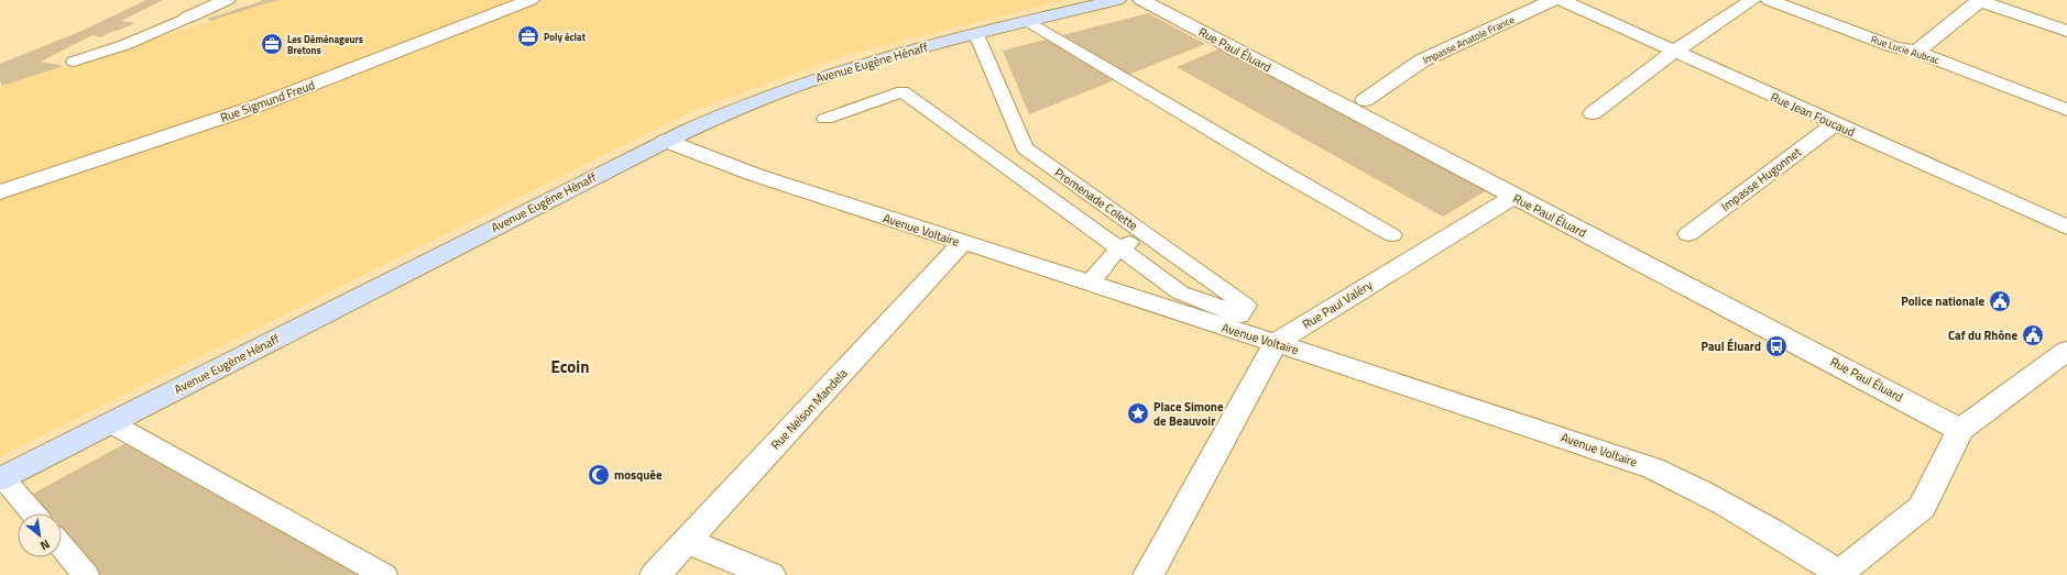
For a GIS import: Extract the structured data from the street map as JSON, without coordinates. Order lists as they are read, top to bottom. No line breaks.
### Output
{"streets":{"main road":["Avenue Eugène Hénaff"],"street":["Impasse Anatole France","Rue Paul Éluard","Rue Lucie Aubrac","Rue Sigmund Freud","Rue Jean Foucaud","Impasse Hugonnet","Promenade Colette","Avenue Voltaire","Rue Paul Valéry","Rue Nelson Mandela"]},"crossings":[["Rue Paul Éluard","Rue Paul Valéry"],["Avenue Eugène Hénaff","Avenue Voltaire"],["Rue Jean Foucaud","Impasse Hugonnet"],["Promenade Colette","Avenue Voltaire"],["Avenue Voltaire","Rue Paul Valéry"],["Avenue Voltaire","Rue Nelson Mandela"]],"districts":["Ecoin"],"places":{"office":["Poly éclat","Les Déménageurs Bretons"],"public building":["Police nationale","Caf du Rhône"],"bus stop":["Paul Éluard"],"place":["Place Simone de Beauvoir"],"mosque":["mosquée"]},"north":"bottom right"}
